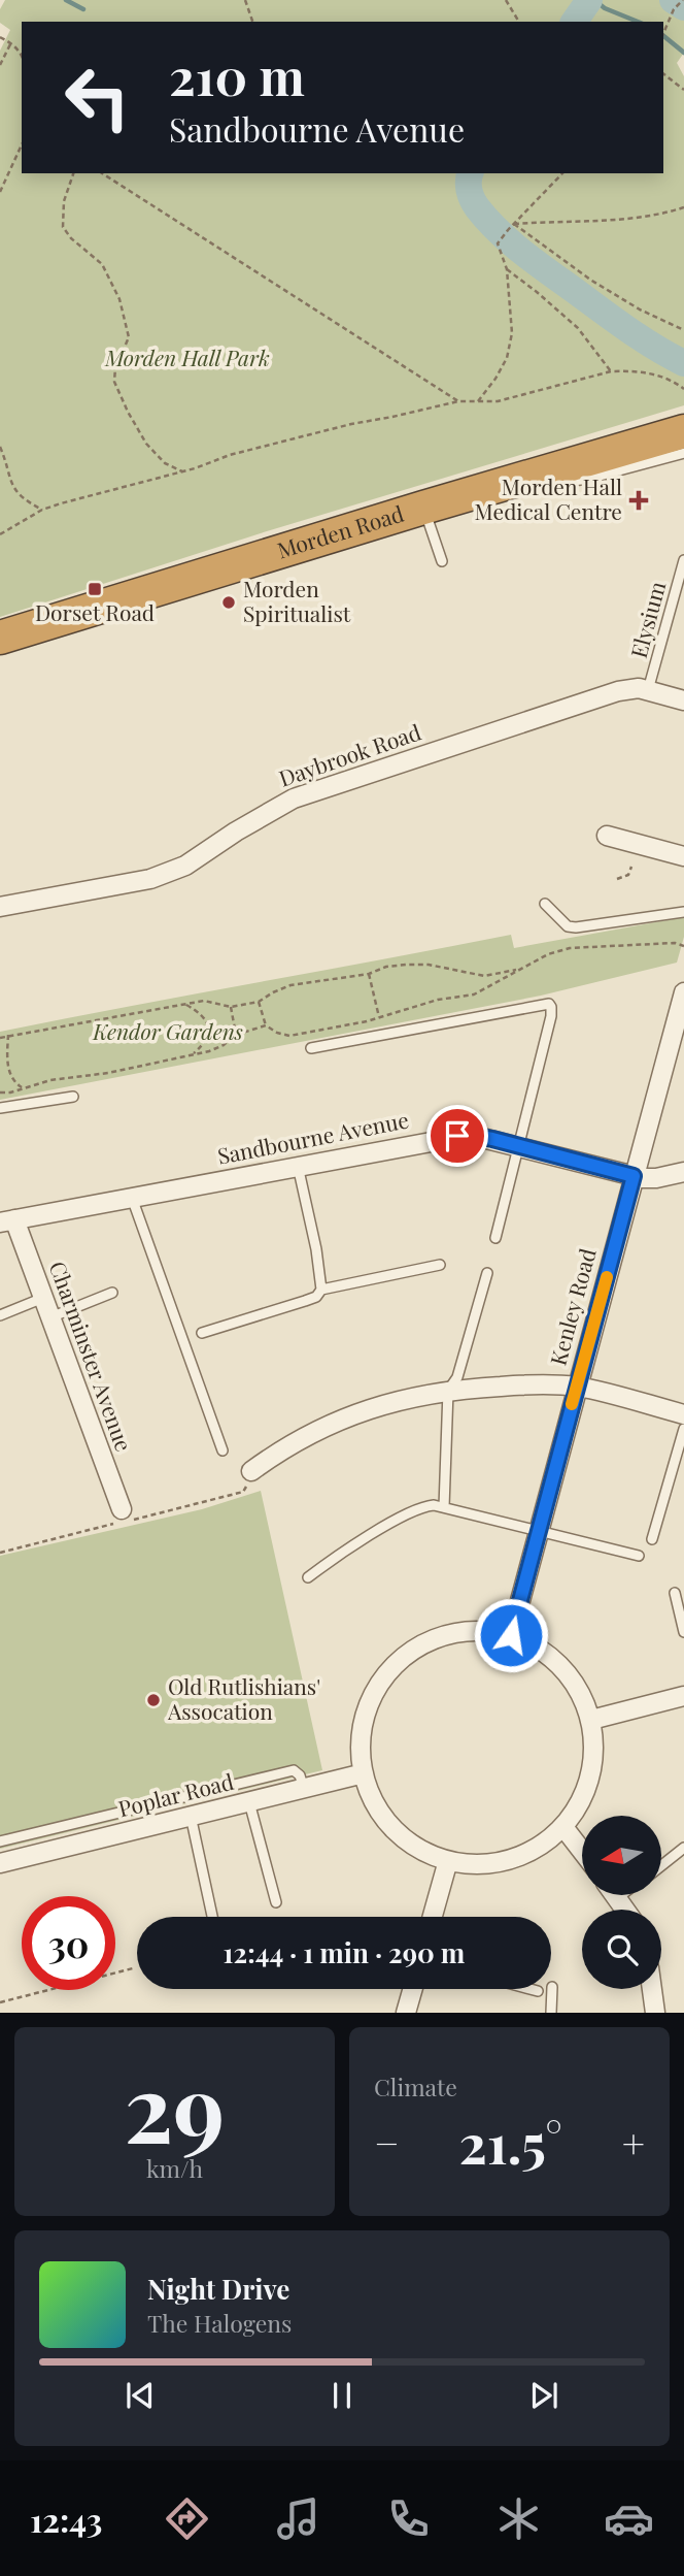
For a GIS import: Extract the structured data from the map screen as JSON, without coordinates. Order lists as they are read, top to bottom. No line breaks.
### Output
{"streets":{"highway":["Morden Road"],"street":["Daybrook Road","Sandbourne Avenue","Kenley Road","Charminster Avenue","Poplar Road"],"lane":["Elysium"]},"crossings":[["Elysium","Daybrook Road"],["Sandbourne Avenue","Kenley Road"],["Sandbourne Avenue","Charminster Avenue"],["Kenley Road","Poplar Road"]],"parks":["Morden Hall Park","Kendor Gardens"],"places":{"health":["Morden Hall Medical Centre"],"transit":["Dorset Road"],"other":["Morden Spiritualist","Old Rutlishians' Assocation"]},"north":"left","page":{"turn":["210 m","Sandbourne Avenue"],"limit":"30","trip":"12:44 · 1 min · 290 m","tile":[["29","km/h"],"Climate"],"heat":["−","21.5°","+"],"song":["Night Drive","The Halogens"],"tabs":"12:43"}}
